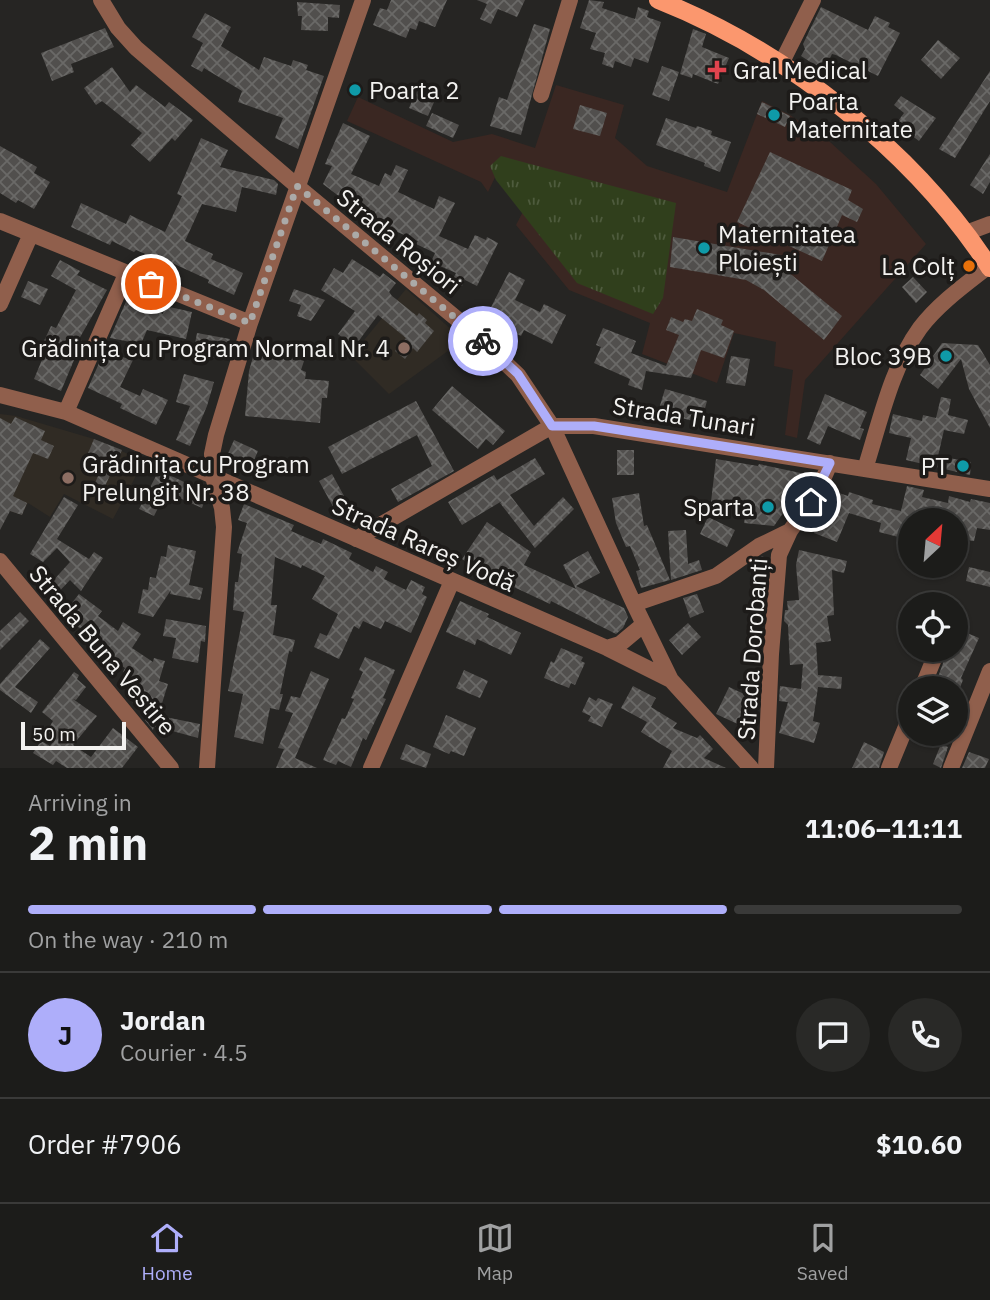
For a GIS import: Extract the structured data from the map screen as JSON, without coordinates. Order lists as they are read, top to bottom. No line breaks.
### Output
{"streets":{"street":["Strada Roșiori","Strada Tunari","Strada Rareș Vodă","Strada Dorobanți","Strada Buna Vestire"]},"crossings":[["Strada Roșiori","Strada Tunari"],["Strada Roșiori","Strada Rareș Vodă"],["Strada Tunari","Strada Rareș Vodă"],["Strada Tunari","Strada Dorobanți"]],"places":{"health":["Gral Medical"],"other":["Poarta 2","Poarta Maternitate","Maternitatea Ploiești","La Colț","Grădinița cu Program Normal Nr. 4","Bloc 39B","PT","Grădinița cu Program Prelungit Nr. 38","Sparta"]},"scale_bar":"50 m","north":"top right","page":{"scale":"50 m","heading":["2 min","Arriving in","11:06–11:11"],"panel":["Jordan","Courier · 4.5","Order #7906","$10.60"],"bar":"On the way · 210 m","round":"J","tabs":["Home","Map","Saved"]}}
